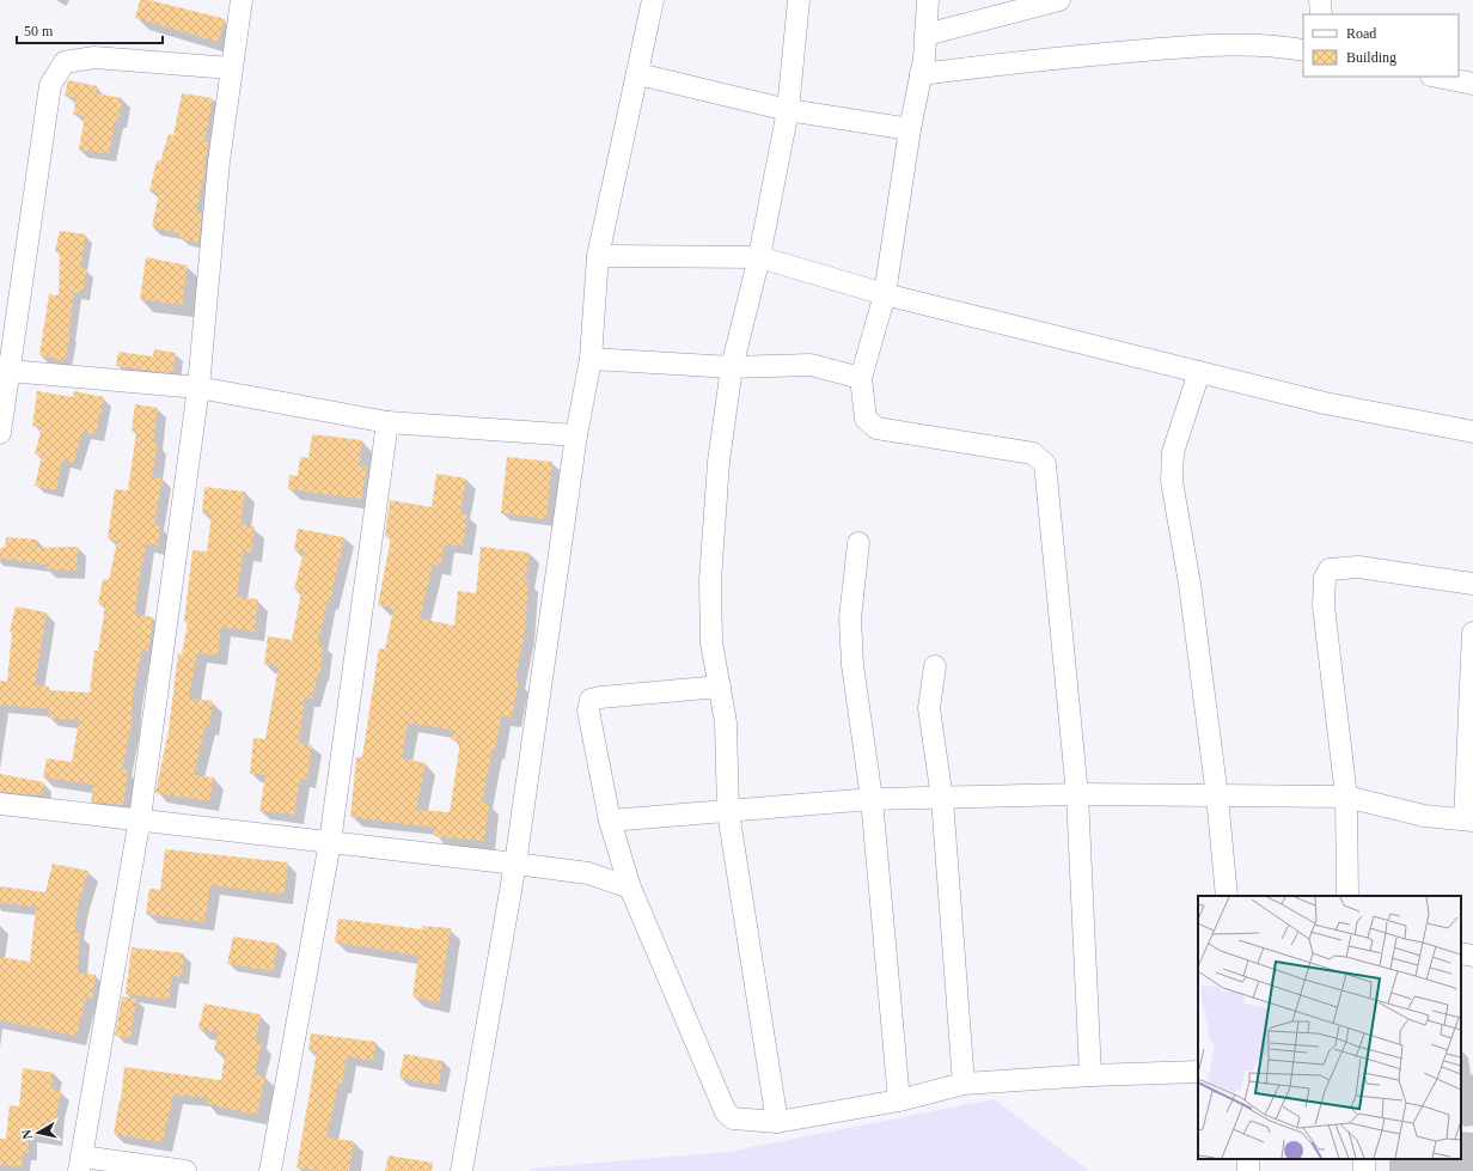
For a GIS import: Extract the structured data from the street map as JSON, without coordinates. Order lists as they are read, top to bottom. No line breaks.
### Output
{"legend":["Road","Building"],"scale_bar":"50 m","north":"left"}
